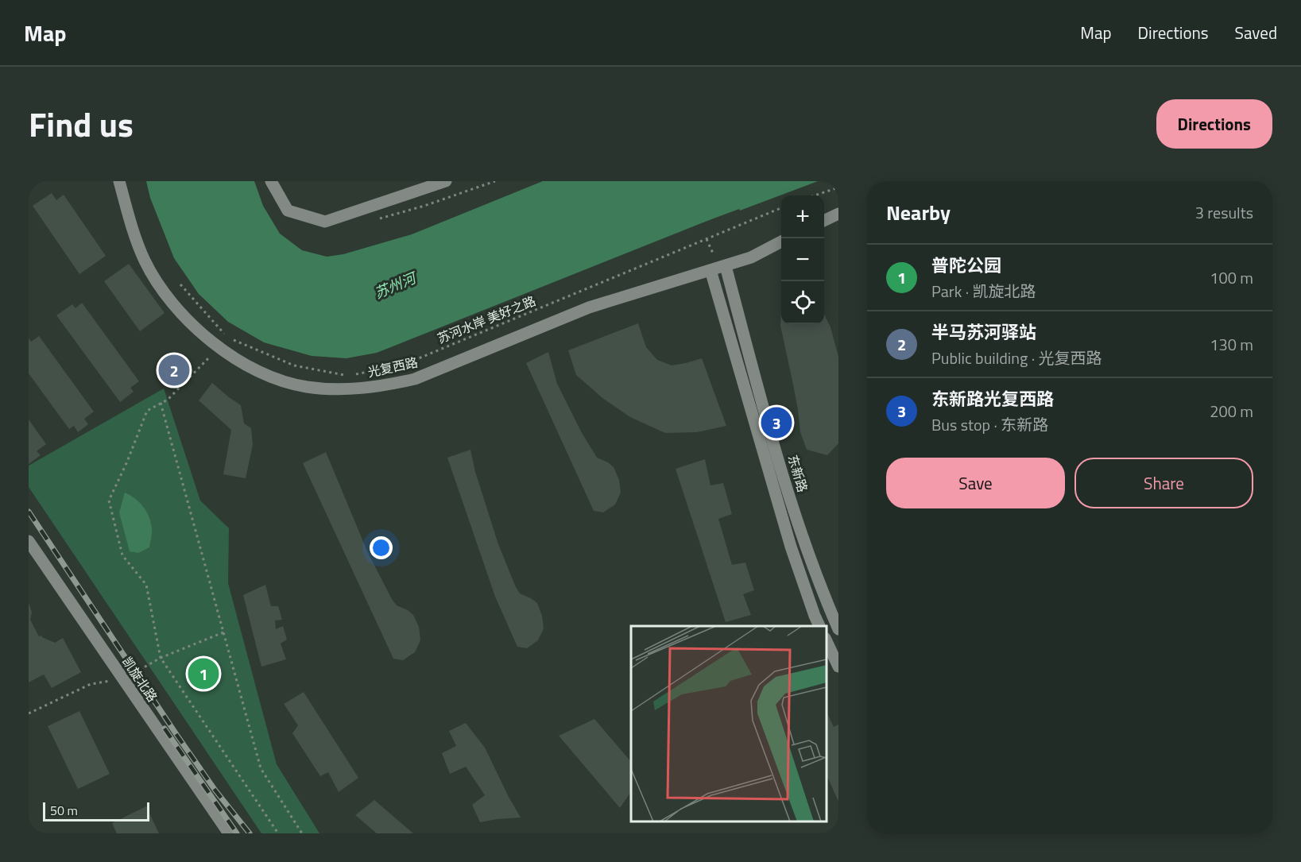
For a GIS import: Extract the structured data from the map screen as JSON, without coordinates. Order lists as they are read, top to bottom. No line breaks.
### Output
{"streets":{"street":["光复西路","东新路","凯旋北路"],"path":["苏河水岸 美好之路"]},"crossings":[["光复西路","东新路"]],"water":["苏州河"],"scale_bar":"50 m","page":{"header":"Map","nav":["Map","Directions","Saved"],"title":"Find us","buttons":["Directions",["Save","Share"]],"heading":["Nearby","3 results"],"map_buttons":["+","−"],"list":[{"mark":"1","name":"普陀公园","note":"Park · 凯旋北路","value":"100 m"},{"mark":"2","name":"半马苏河驿站","note":"Public building · 光复西路","value":"130 m"},{"mark":"3","name":"东新路光复西路","note":"Bus stop · 东新路","value":"200 m"}],"pins":["2","3","1"],"scale":"50 m"}}
